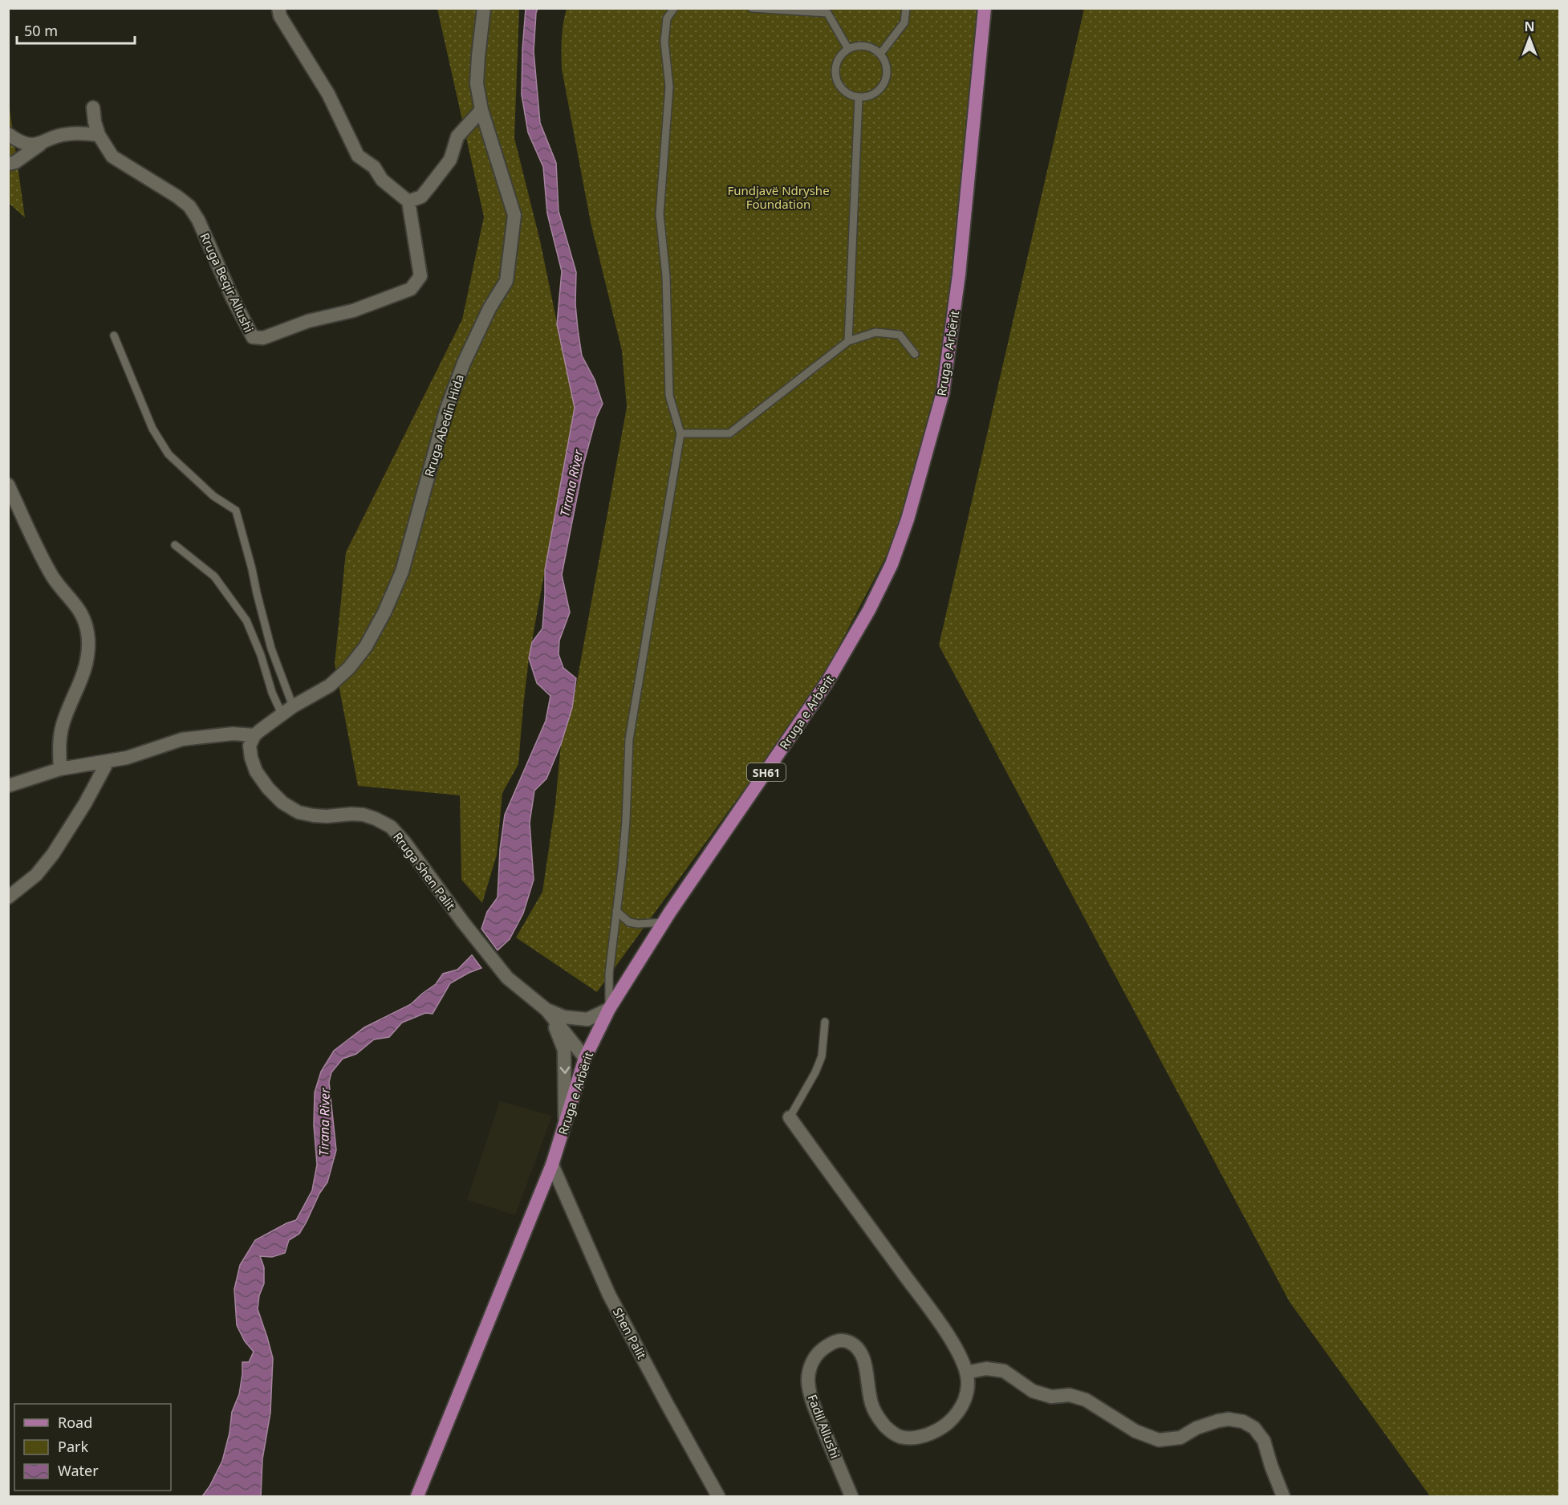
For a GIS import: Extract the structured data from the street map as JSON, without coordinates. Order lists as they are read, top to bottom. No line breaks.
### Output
{"streets":{"main road":["Rruga e Arbërit","SH61"],"street":["Rruga Beqir Allushi","Rruga Abedin Hida","Rruga Shen Palit","Shen Palit","Fadil Allushi"]},"crossings":[["Rruga e Arbërit","Rruga Shen Palit"],["Rruga e Arbërit","Shen Palit"],["Rruga Abedin Hida","Rruga Shen Palit"]],"water":["Tirana River"],"parks":["Fundjavë Ndryshe Foundation"],"legend":["Road","Park","Water"],"scale_bar":"50 m","north":"top"}
